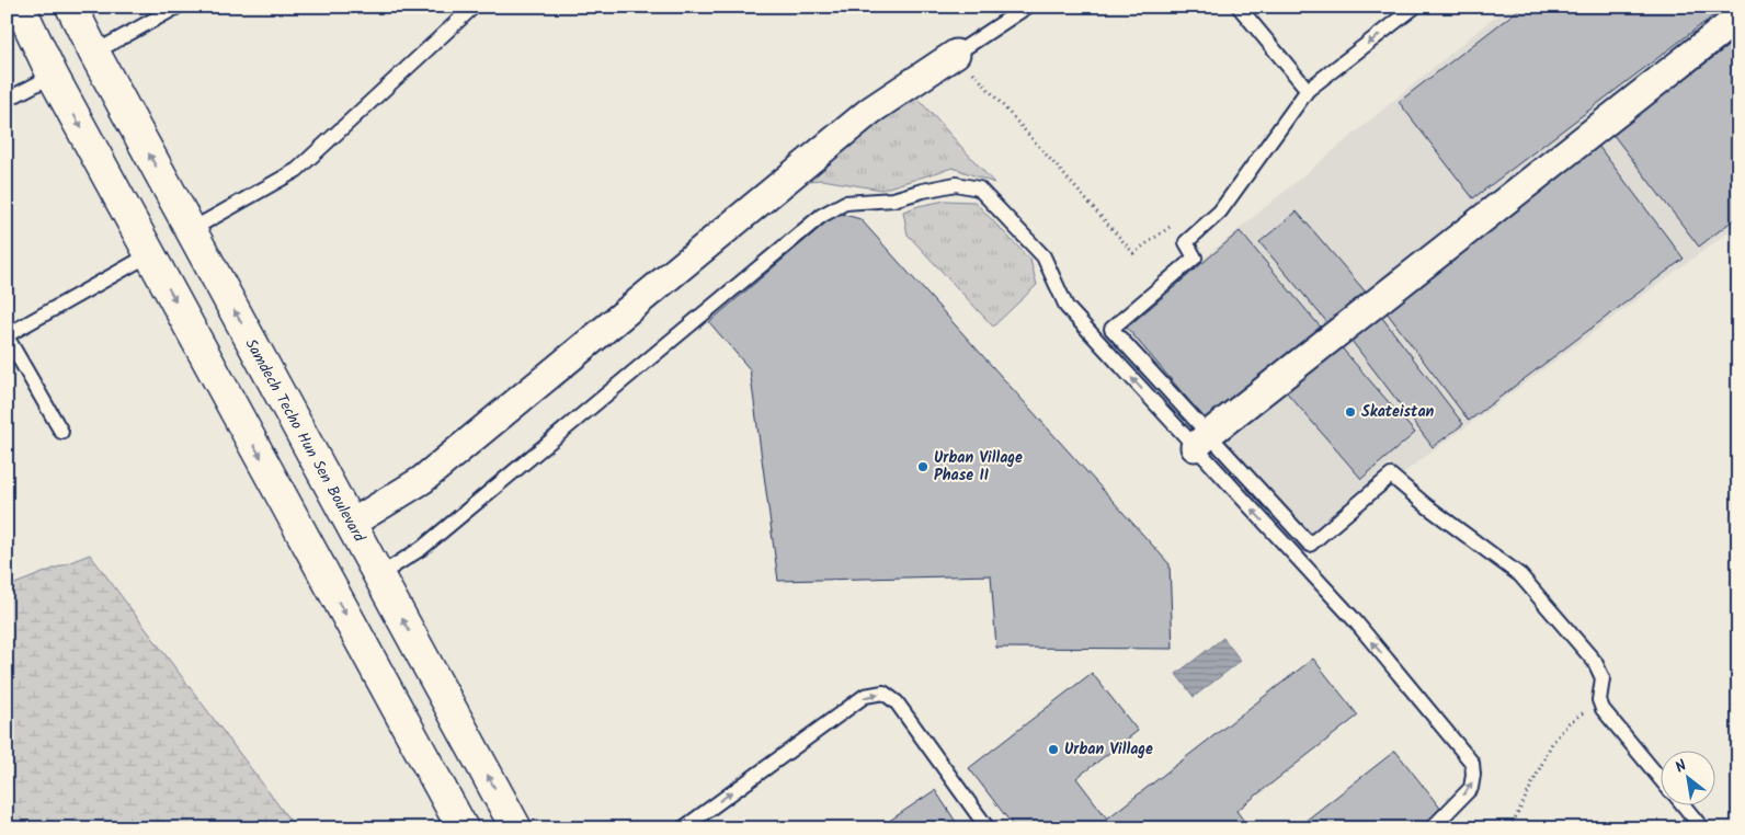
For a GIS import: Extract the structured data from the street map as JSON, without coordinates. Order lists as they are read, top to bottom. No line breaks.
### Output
{"streets":{"highway":["Samdech Techo Hun Sen Boulevard"]},"places":["Skateistan","Urban Village Phase II","Urban Village"],"north":"top left"}
